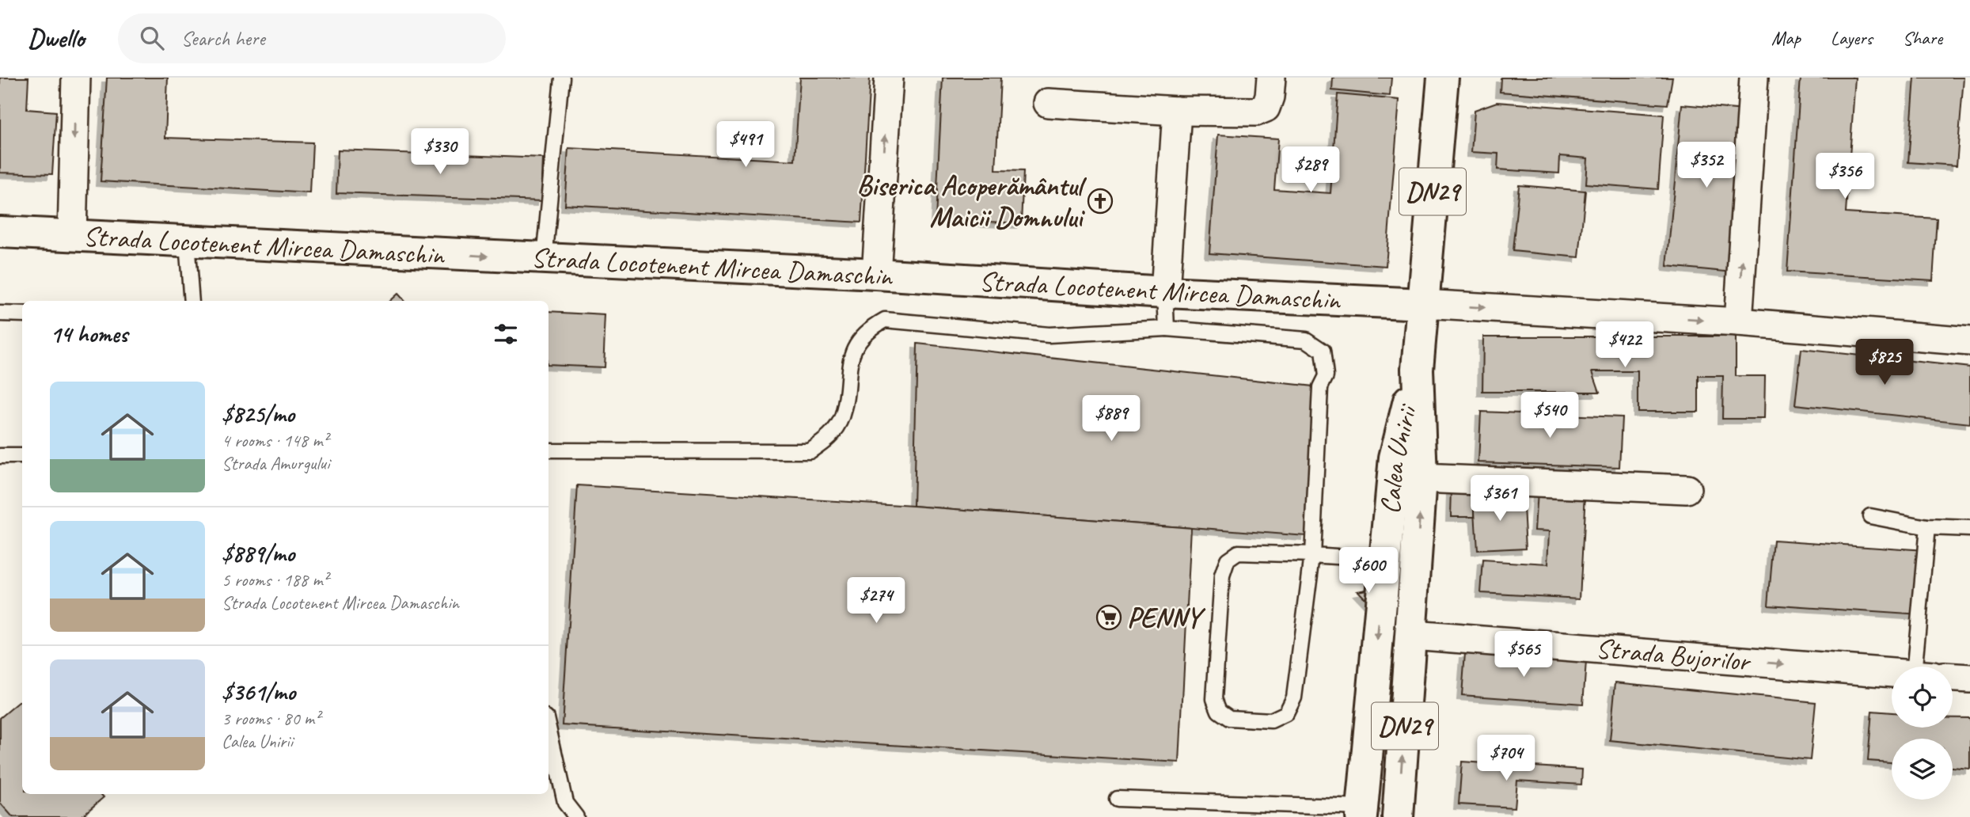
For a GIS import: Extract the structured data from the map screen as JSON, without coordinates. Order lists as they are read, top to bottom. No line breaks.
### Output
{"streets":{"street":["DN29","Strada Locotenent Mircea Damaschin","Calea Unirii","Strada Bujorilor"]},"crossings":[["Strada Locotenent Mircea Damaschin","Calea Unirii"],["Calea Unirii","Strada Bujorilor"]],"places":{"church":["Biserica Acoperământul Maicii Domnului"],"supermarket":["PENNY"]},"page":{"header":"Dwello","search":"Search here","nav":["Map","Layers","Share"],"price":["$491","$330","$352","$289","$356","$422","$825","$540","$889","$361","$600","$274","$565","$704"],"heading":"14 homes","list":[{"name":"$825/mo","note":"4 rooms · 148 m² · Strada Amurgului"},{"name":"$889/mo","note":"5 rooms · 188 m² · Strada Locotenent Mircea Damaschin"},{"name":"$361/mo","note":"3 rooms · 80 m² · Calea Unirii"}]}}
